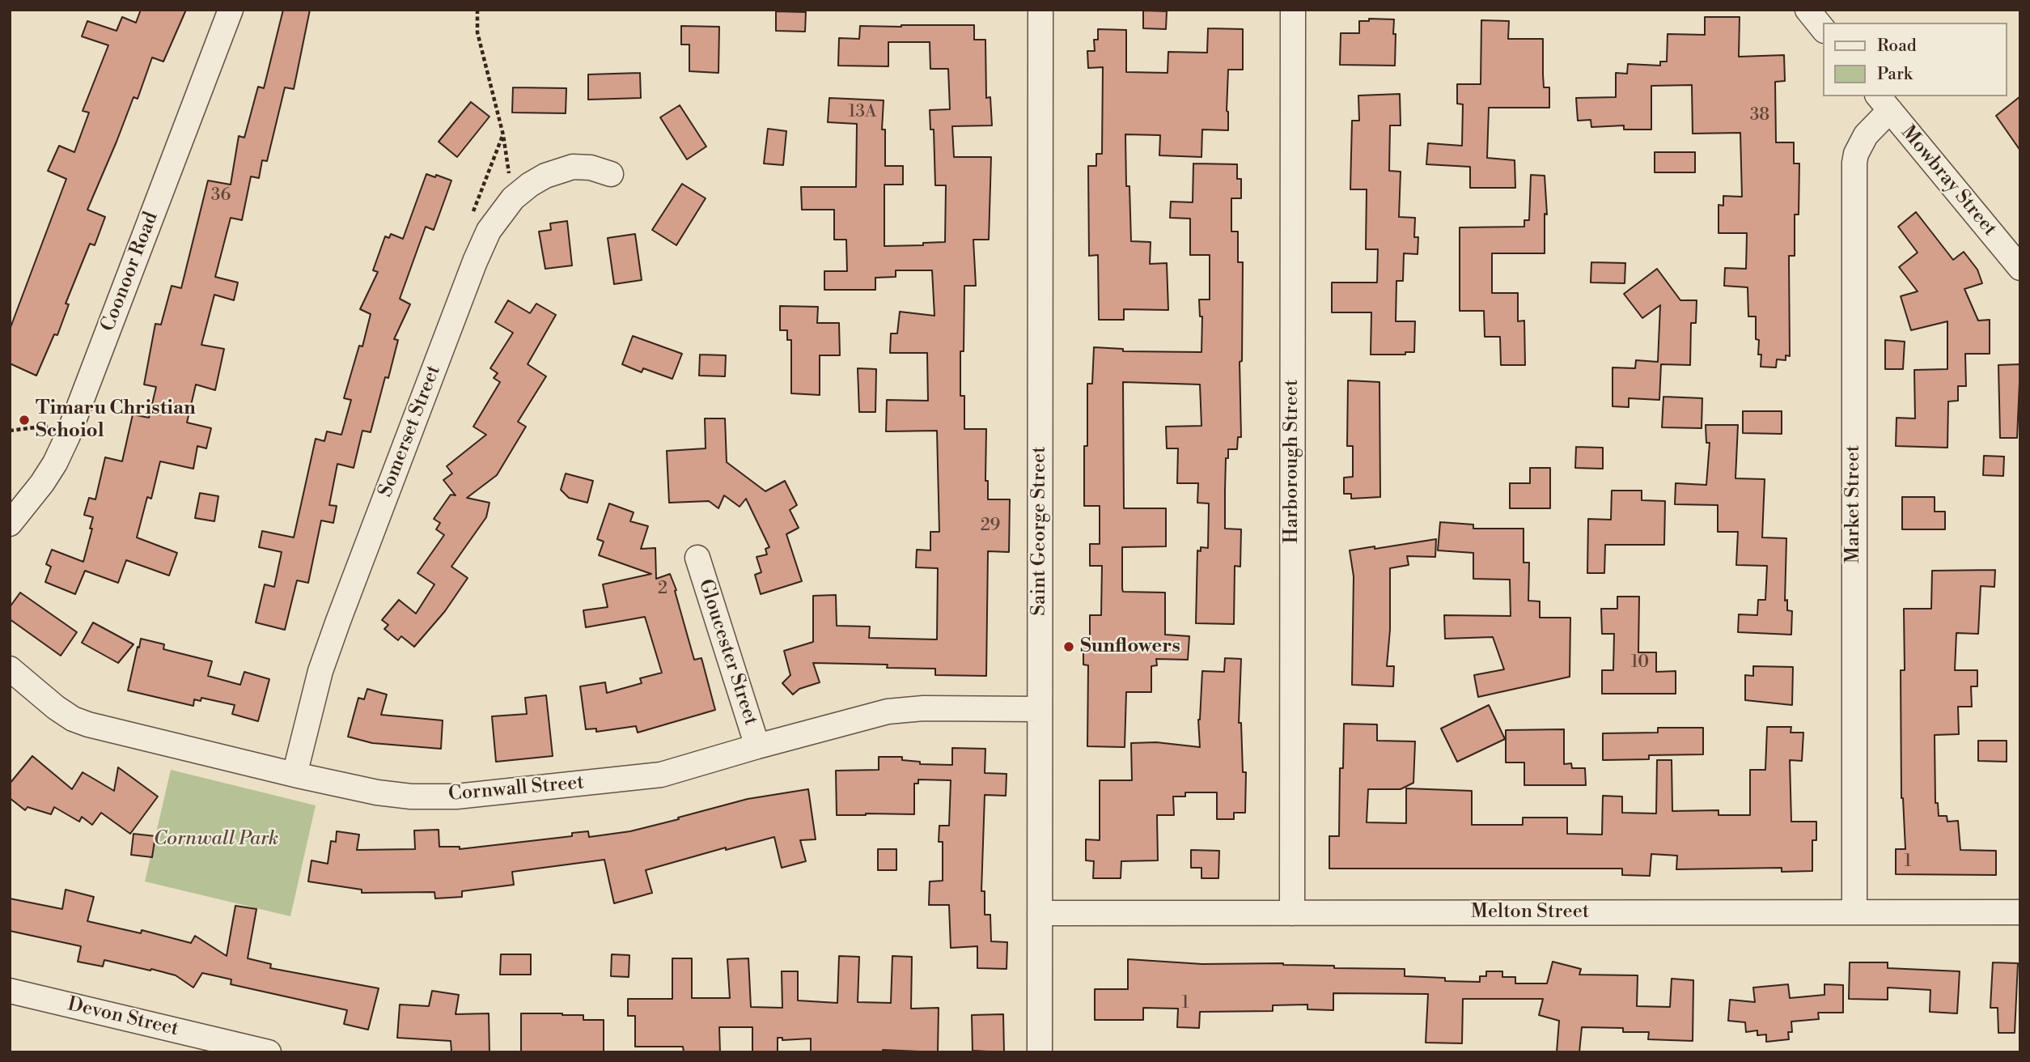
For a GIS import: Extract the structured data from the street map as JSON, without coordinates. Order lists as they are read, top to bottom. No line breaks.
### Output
{"streets":{"street":["Mowbray Street","Coonoor Road","Somerset Street","Harborough Street","Market Street","Saint George Street","Gloucester Street","Cornwall Street","Melton Street","Devon Street"]},"crossings":[["Mowbray Street","Market Street"],["Somerset Street","Cornwall Street"],["Harborough Street","Melton Street"],["Market Street","Melton Street"],["Saint George Street","Cornwall Street"],["Saint George Street","Melton Street"],["Gloucester Street","Cornwall Street"]],"parks":["Cornwall Park"],"places":["Timaru Christian Schoiol","Sunflowers"],"house_numbers":["13A","38","36","29","2","10","1","1"],"legend":["Road","Park"]}
